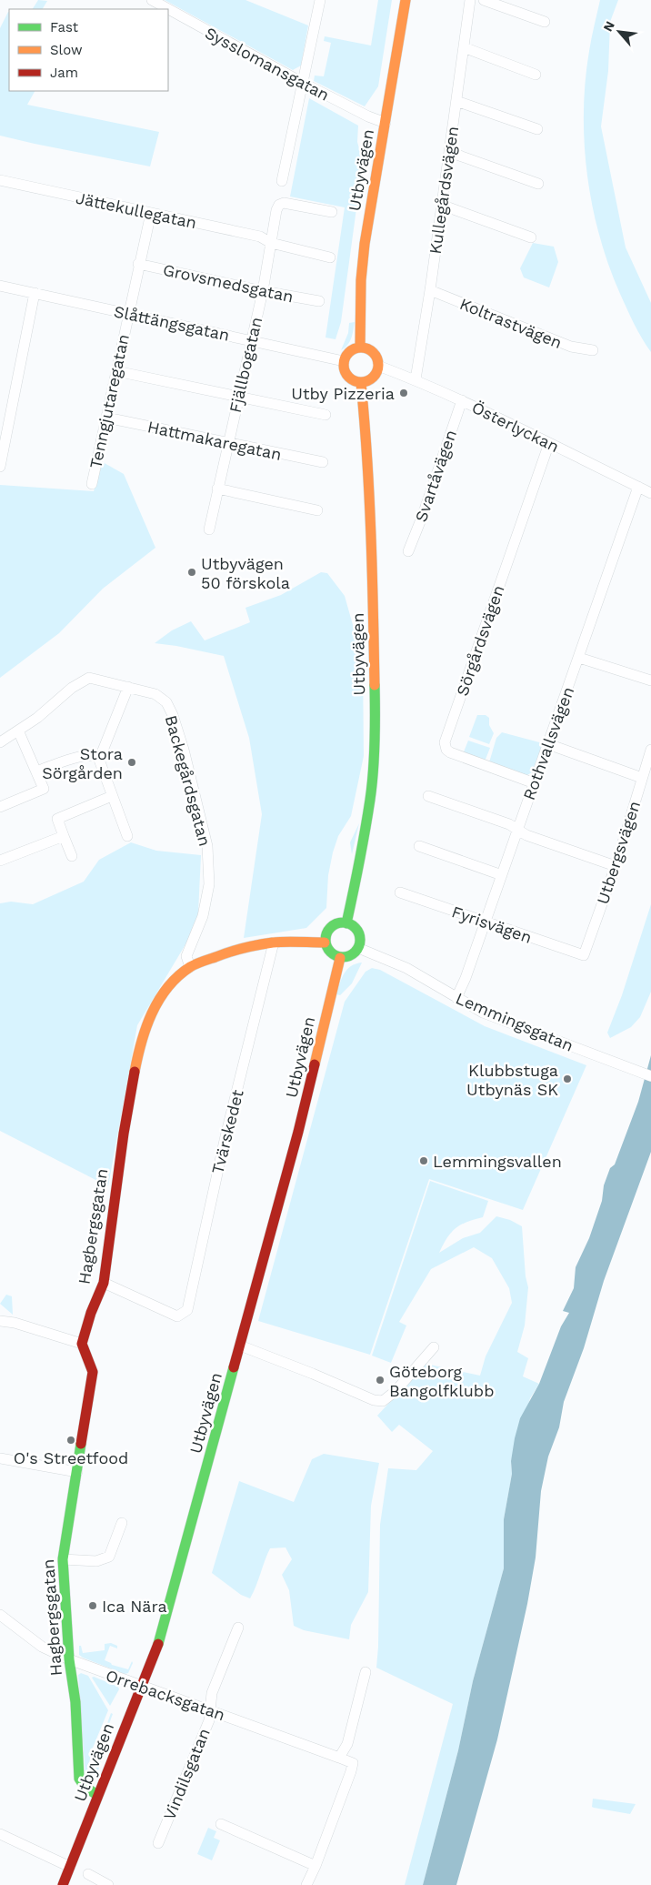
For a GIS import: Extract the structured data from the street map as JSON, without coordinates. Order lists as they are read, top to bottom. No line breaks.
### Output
{"streets":{"street":["Sysslomansgatan","Utbyvägen","Kullegårdsvägen","Jättekullegatan","Grovsmedsgatan","Slåttängsgatan","Koltrastvägen","Fjällbogatan","Tenngjutaregatan","Österlyckan","Hattmakaregatan","Svartåvägen","Sörgårdsvägen","Rothvallsvägen","Backegårdsgatan","Utbergsvägen","Fyrisvägen","Lemmingsgatan","Tvärskedet","Hagbergsgatan","Orrebacksgatan","Vindilsgatan"]},"crossings":[["Sysslomansgatan","Utbyvägen"],["Utbyvägen","Slåttängsgatan"],["Utbyvägen","Österlyckan"],["Utbyvägen","Lemmingsgatan"],["Utbyvägen","Hagbergsgatan"],["Utbyvägen","Orrebacksgatan"],["Kullegårdsvägen","Koltrastvägen"],["Kullegårdsvägen","Österlyckan"],["Jättekullegatan","Fjällbogatan"],["Jättekullegatan","Tenngjutaregatan"],["Grovsmedsgatan","Fjällbogatan"],["Grovsmedsgatan","Tenngjutaregatan"],["Slåttängsgatan","Fjällbogatan"],["Slåttängsgatan","Tenngjutaregatan"],["Slåttängsgatan","Österlyckan"],["Fjällbogatan","Hattmakaregatan"],["Tenngjutaregatan","Hattmakaregatan"],["Österlyckan","Svartåvägen"],["Österlyckan","Sörgårdsvägen"],["Österlyckan","Rothvallsvägen"],["Sörgårdsvägen","Rothvallsvägen"],["Rothvallsvägen","Fyrisvägen"],["Rothvallsvägen","Lemmingsgatan"],["Backegårdsgatan","Hagbergsgatan"],["Utbergsvägen","Fyrisvägen"],["Lemmingsgatan","Hagbergsgatan"],["Tvärskedet","Hagbergsgatan"],["Hagbergsgatan","Orrebacksgatan"],["Orrebacksgatan","Vindilsgatan"]],"places":["Utby Pizzeria","Utbyvägen 50 förskola","Stora Sörgården","Klubbstuga Utbynäs SK","Lemmingsvallen","Göteborg Bangolfklubb","O's Streetfood","Ica Nära"],"legend":["Fast","Slow","Jam"],"north":"top left"}
